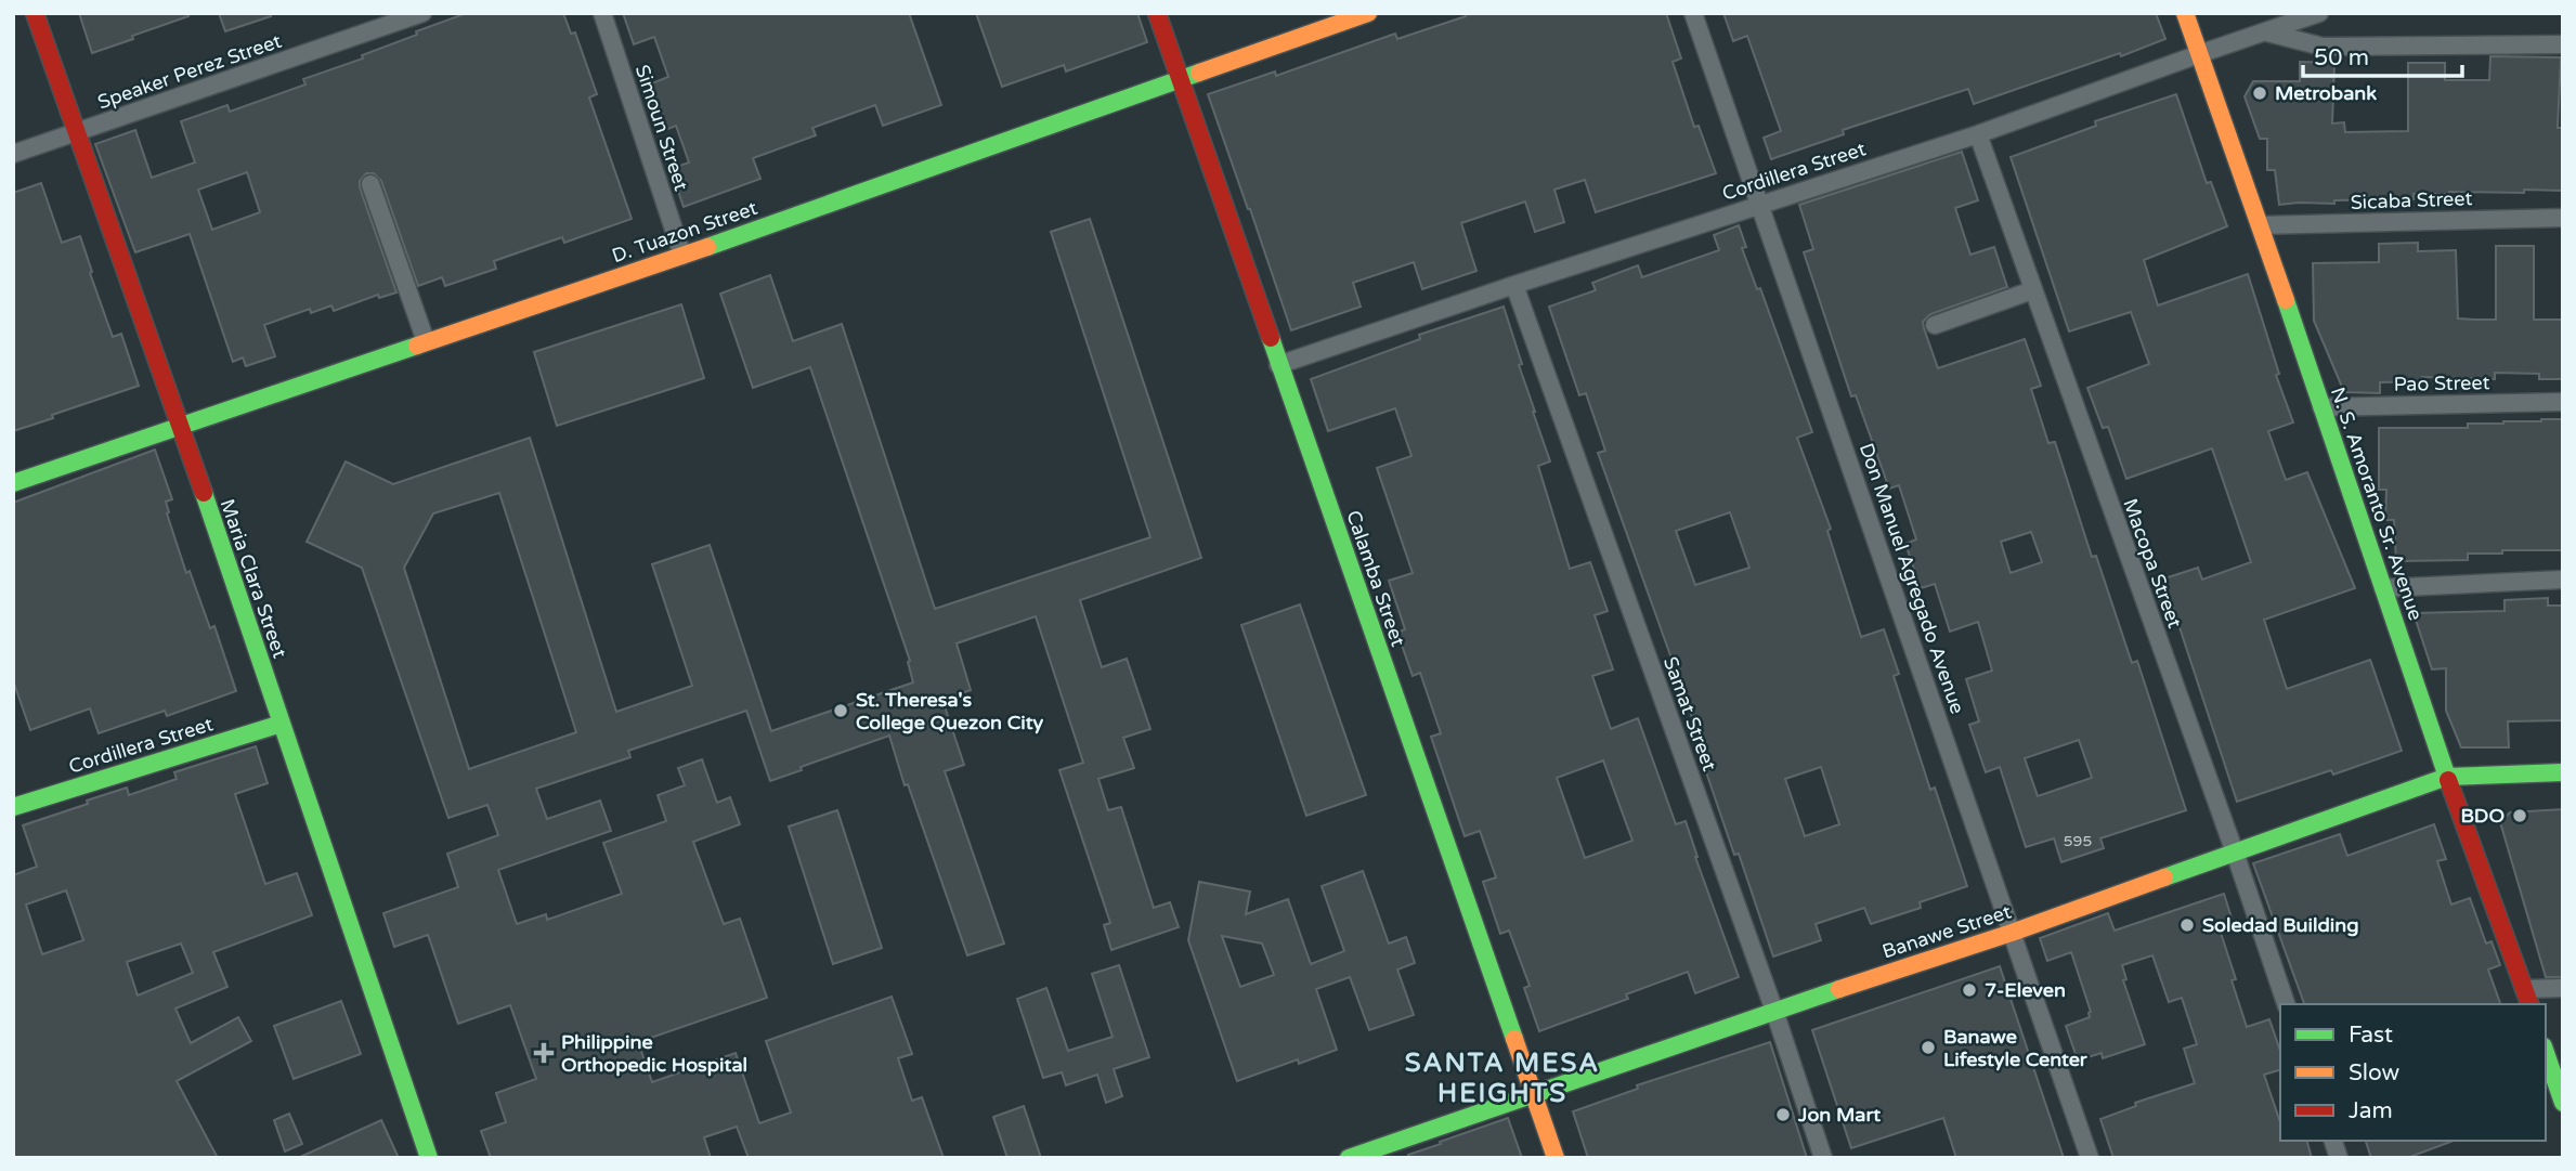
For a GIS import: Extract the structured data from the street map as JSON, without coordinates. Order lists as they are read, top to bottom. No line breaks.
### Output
{"streets":{"street":["Speaker Perez Street","Simoun Street","Cordillera Street","Sicaba Street","D. Tuazon Street","Pao Street","N. S. Amoranto Sr. Avenue","Macopa Street","Maria Clara Street","Calamba Street","Don Manuel Agregado Avenue","Samat Street","Banawe Street"]},"crossings":[["Speaker Perez Street","Maria Clara Street"],["Simoun Street","D. Tuazon Street"],["Cordillera Street","N. S. Amoranto Sr. Avenue"],["Cordillera Street","Macopa Street"],["Cordillera Street","Maria Clara Street"],["Cordillera Street","Calamba Street"],["Cordillera Street","Don Manuel Agregado Avenue"],["Cordillera Street","Samat Street"],["Sicaba Street","N. S. Amoranto Sr. Avenue"],["D. Tuazon Street","Maria Clara Street"],["D. Tuazon Street","Calamba Street"],["Pao Street","N. S. Amoranto Sr. Avenue"],["N. S. Amoranto Sr. Avenue","Banawe Street"],["Macopa Street","Banawe Street"],["Calamba Street","Banawe Street"],["Don Manuel Agregado Avenue","Banawe Street"],["Samat Street","Banawe Street"]],"districts":["SANTA MESA HEIGHTS"],"places":{"other":["Metrobank","St. Theresa's College Quezon City","BDO","Soledad Building","7-Eleven","Banawe Lifestyle Center","Jon Mart"],"health":["Philippine Orthopedic Hospital"]},"house_numbers":["595"],"legend":["Fast","Slow","Jam"],"scale_bar":"50 m"}
